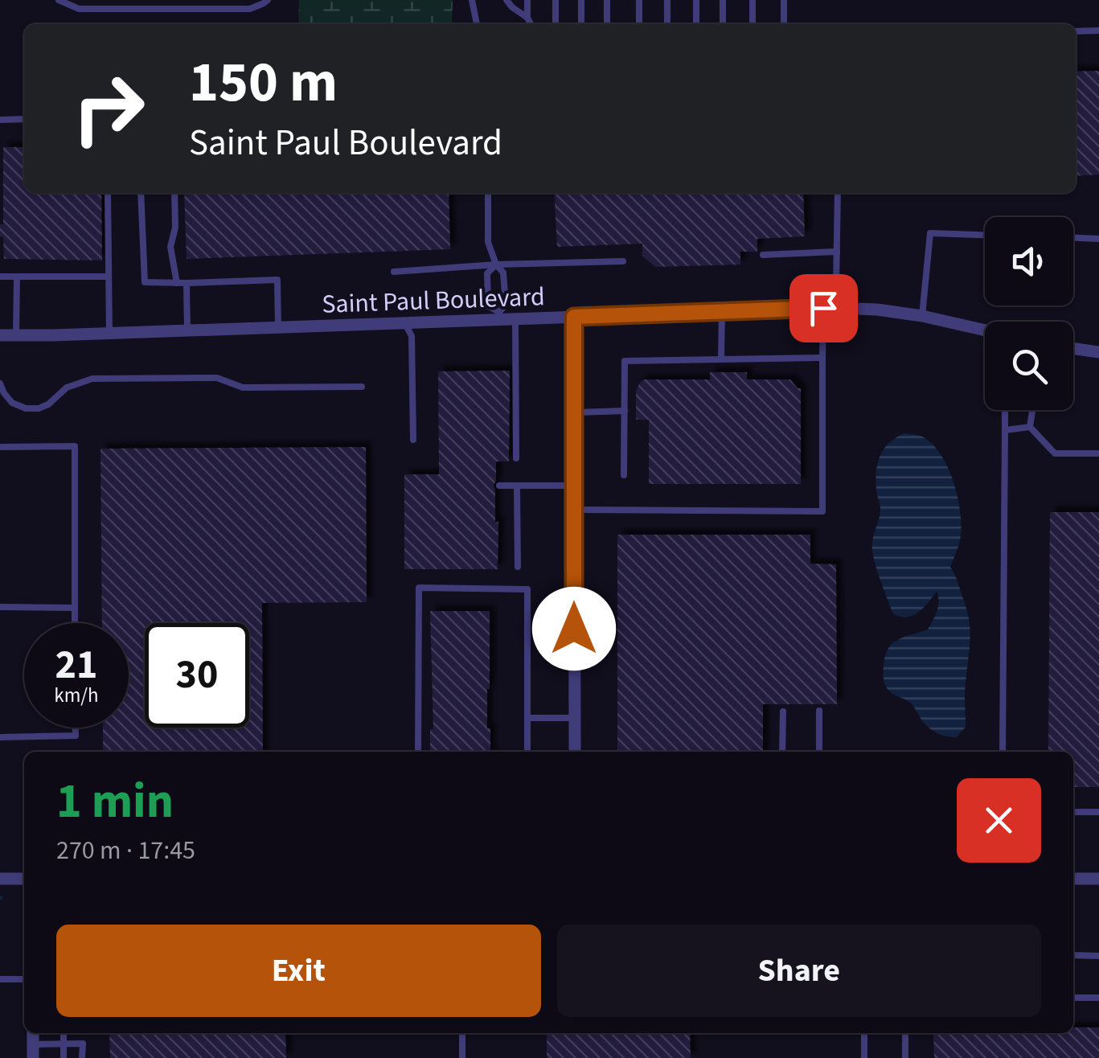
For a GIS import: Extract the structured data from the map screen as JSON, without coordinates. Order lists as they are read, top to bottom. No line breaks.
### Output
{"streets":{"street":["Saint Paul Boulevard"]},"page":{"turn":["150 m","Saint Paul Boulevard"],"speed":"21 km/h","limit":"30","heading":["1 min","270 m · 17:45"],"buttons":["Exit","Share"]}}
